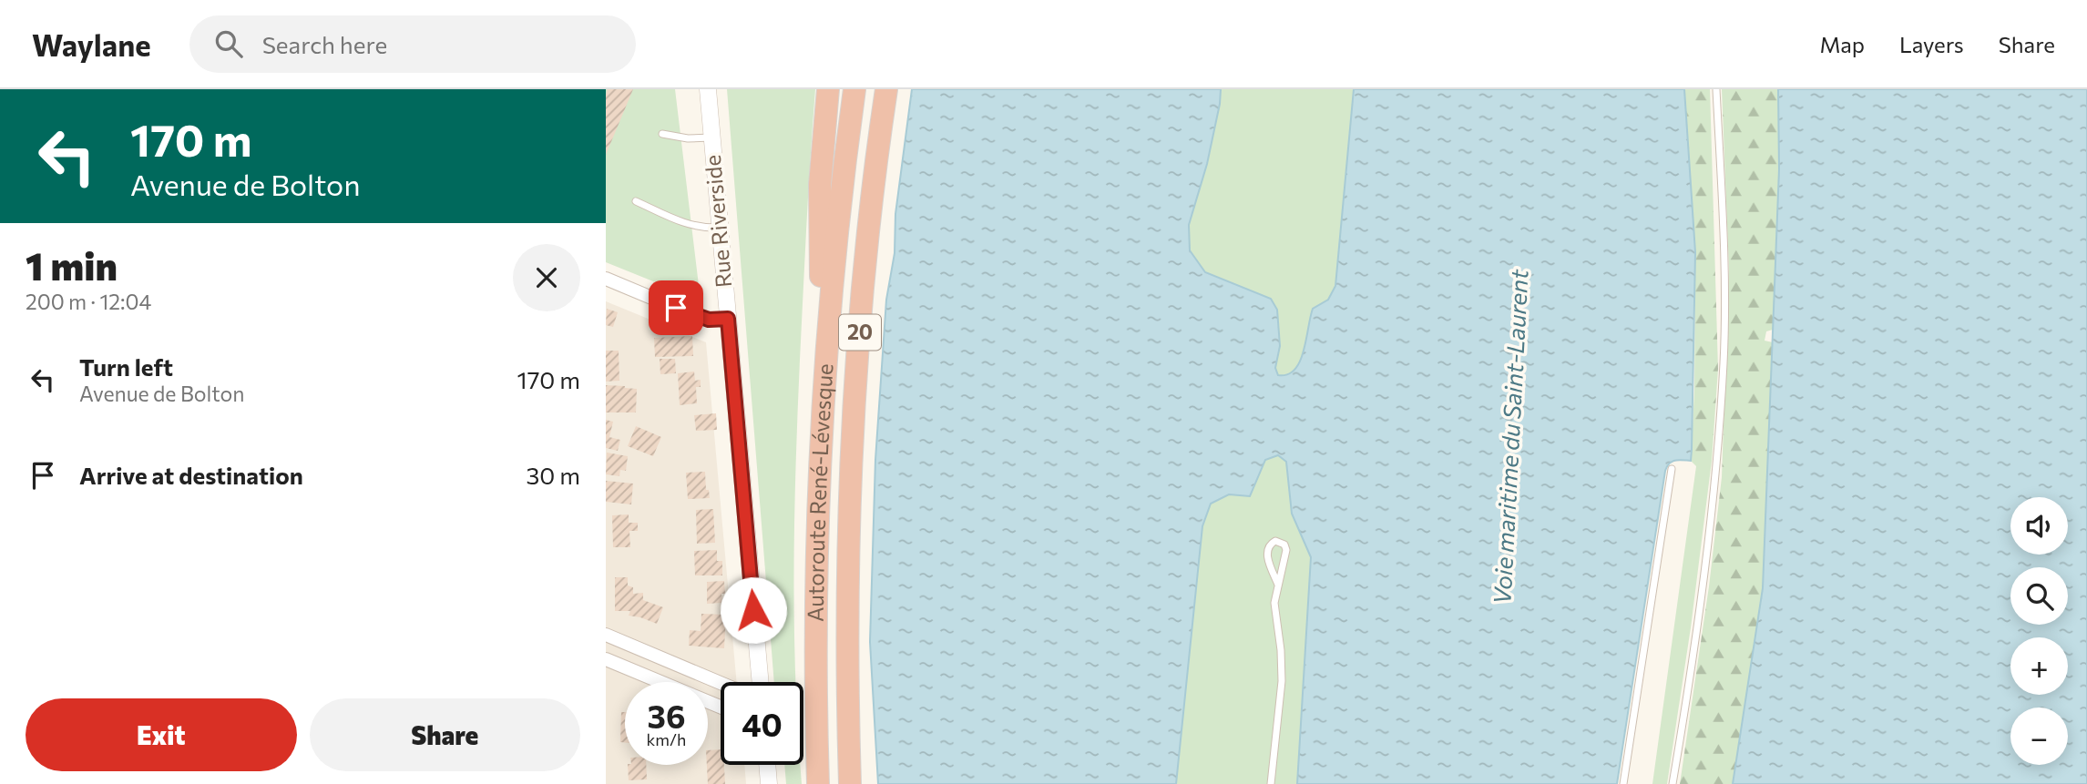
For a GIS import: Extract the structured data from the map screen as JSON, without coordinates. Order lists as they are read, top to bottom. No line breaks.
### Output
{"streets":{"highway":["20","Autoroute René-Lévesque"],"street":["Rue Riverside"]},"water":["Voie maritime du Saint-Laurent"],"page":{"header":"Waylane","search":"Search here","nav":["Map","Layers","Share"],"turn":["170 m","Avenue de Bolton"],"heading":["1 min","200 m · 12:04"],"list":[{"name":"Turn left","note":"Avenue de Bolton","value":"170 m"},{"name":"Arrive at destination","value":"30 m"}],"map_buttons":["+","−"],"speed":"36 km/h","limit":"40","buttons":["Exit","Share"]}}
